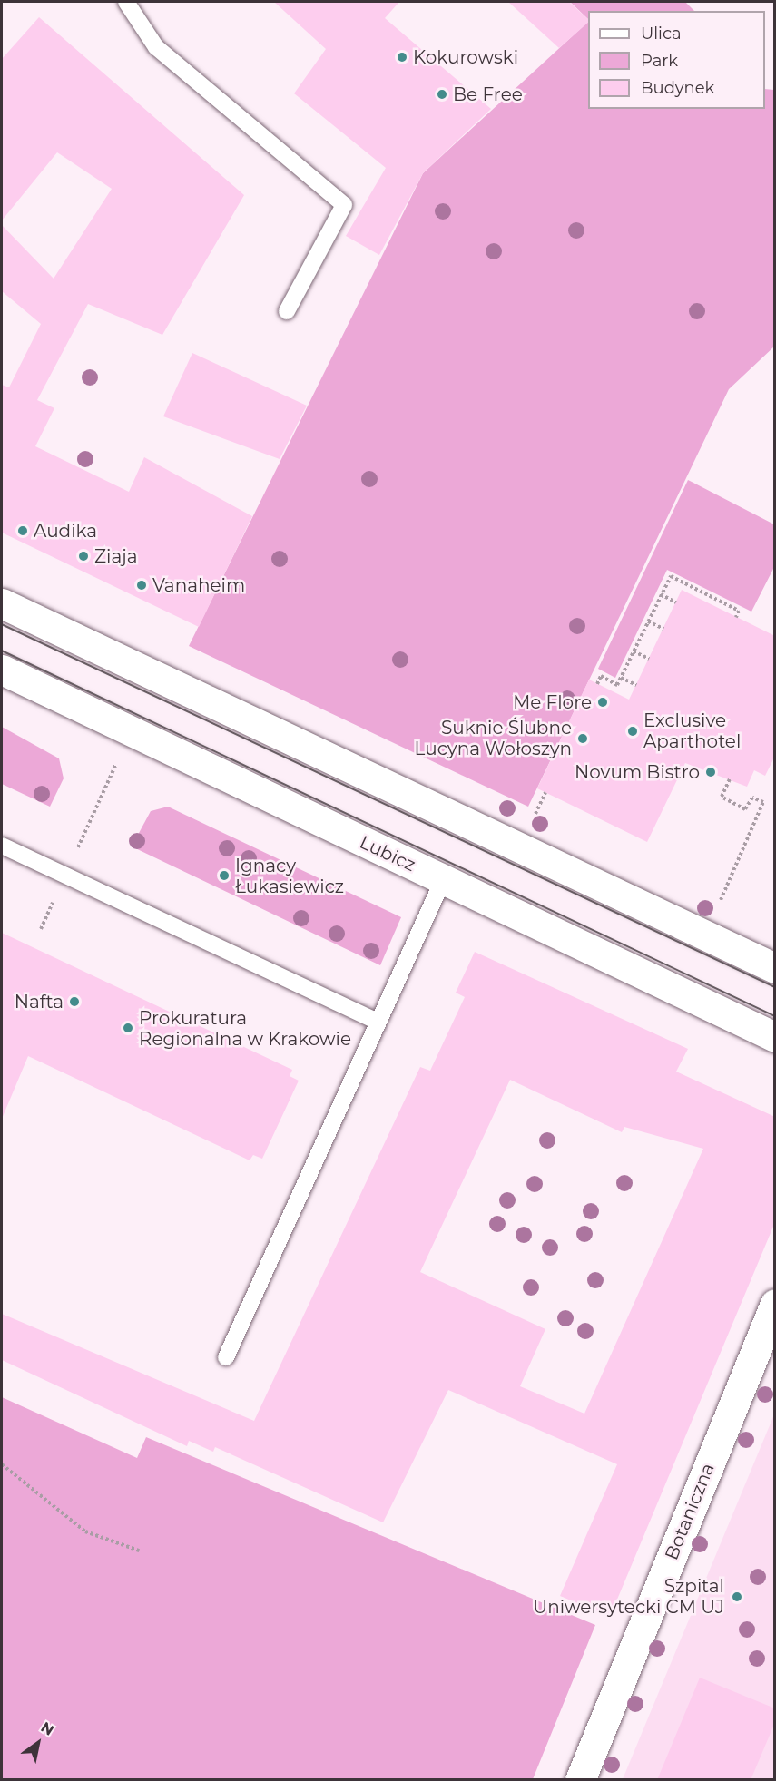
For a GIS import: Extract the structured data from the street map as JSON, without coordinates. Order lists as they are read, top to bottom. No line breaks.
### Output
{"streets":{"street":["Lubicz","Botaniczna"]},"places":["Kokurowski","Be Free","Audika","Ziaja","Vanaheim","Me Flore","Exclusive Aparthotel","Suknie Ślubne Lucyna Wołoszyn","Novum Bistro","Ignacy Łukasiewicz","Nafta","Prokuratura Regionalna w Krakowie","Szpital Uniwersytecki CM UJ"],"legend":["Ulica","Park","Budynek"],"north":"top right"}
